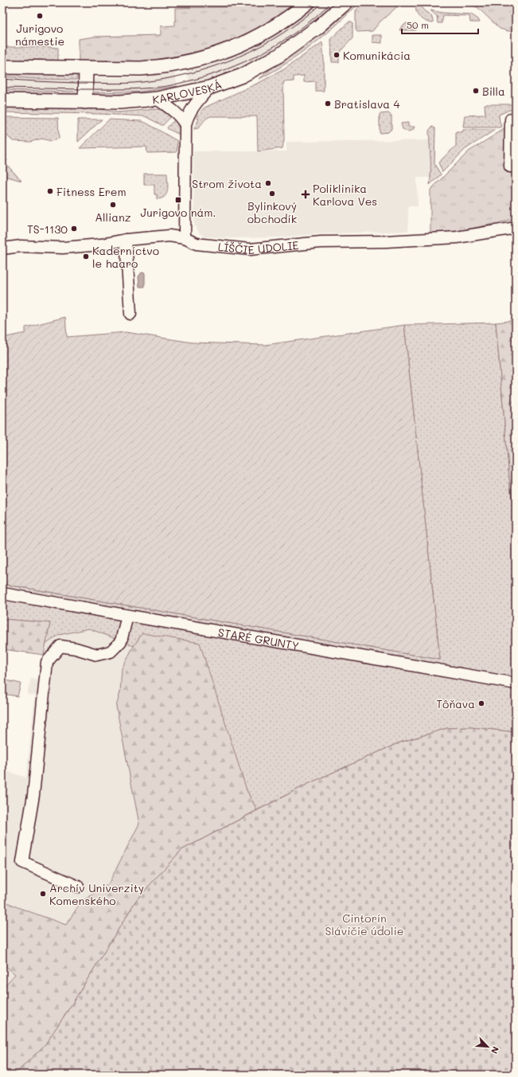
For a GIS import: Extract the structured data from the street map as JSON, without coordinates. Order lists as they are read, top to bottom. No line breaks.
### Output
{"streets":{"main road":["KARLOVESKÁ"],"street":["LÍŠČIE ÚDOLIE","STARÉ GRUNTY"]},"parks":["Cintorín Slávičie údolie"],"places":{"other":["Jurigovo námestie","Komunikácia","Billa","Bratislava 4","Strom života","Fitness Erem","Bylinkový obchodík","Allianz","TS-1130","Kaderníctvo le haaro","Tôňava","Archív Univerzity Komenského"],"health":["Poliklinika Karlova Ves"],"transit":["Jurigovo nám."]},"scale_bar":"50 m","north":"bottom right"}
